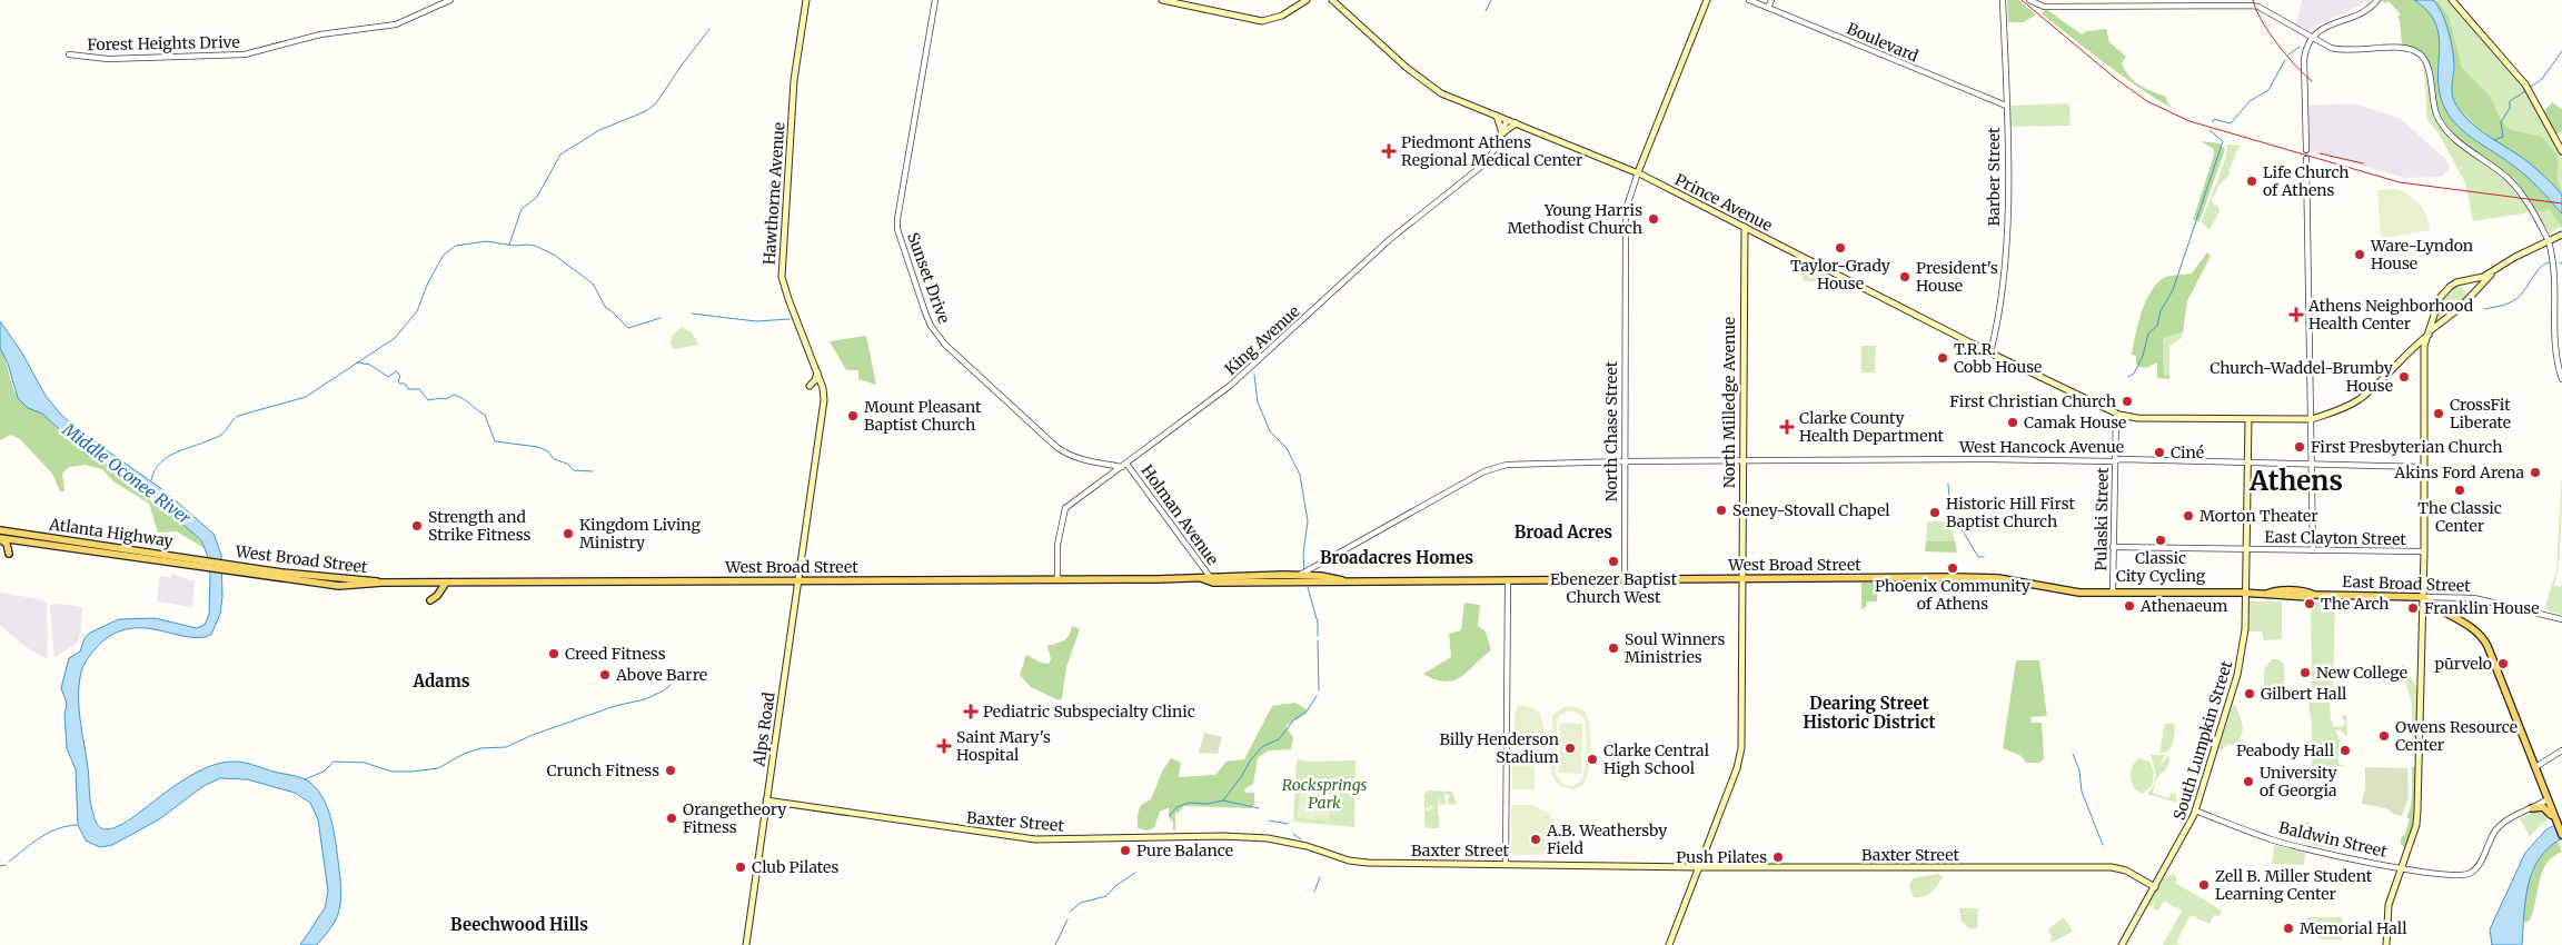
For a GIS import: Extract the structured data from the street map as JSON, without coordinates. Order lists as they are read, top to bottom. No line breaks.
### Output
{"streets":{"main road":["Hawthorne Avenue","Prince Avenue","North Milledge Avenue","Atlanta Highway","West Broad Street","East Broad Street","Alps Road","South Lumpkin Street","Baxter Street"],"street":["Boulevard","Forest Heights Drive","Barber Street","Sunset Drive","King Avenue","North Chase Street","West Hancock Avenue","Holman Avenue","Pulaski Street","East Clayton Street","Baldwin Street"]},"crossings":[["Boulevard","Barber Street"],["Barber Street","Prince Avenue"],["Hawthorne Avenue","West Broad Street"],["Hawthorne Avenue","Alps Road"],["Prince Avenue","King Avenue"],["Prince Avenue","North Milledge Avenue"],["Prince Avenue","North Chase Street"],["Prince Avenue","Pulaski Street"],["Prince Avenue","South Lumpkin Street"],["Sunset Drive","King Avenue"],["Sunset Drive","Holman Avenue"],["King Avenue","Holman Avenue"],["King Avenue","West Broad Street"],["North Milledge Avenue","West Hancock Avenue"],["North Milledge Avenue","West Broad Street"],["North Milledge Avenue","Baxter Street"],["North Chase Street","West Hancock Avenue"],["North Chase Street","West Broad Street"],["West Hancock Avenue","Pulaski Street"],["West Hancock Avenue","West Broad Street"],["West Hancock Avenue","South Lumpkin Street"],["Holman Avenue","West Broad Street"],["Pulaski Street","East Clayton Street"],["Pulaski Street","West Broad Street"],["Atlanta Highway","West Broad Street"],["East Clayton Street","South Lumpkin Street"],["West Broad Street","East Broad Street"],["West Broad Street","Alps Road"],["West Broad Street","South Lumpkin Street"],["East Broad Street","South Lumpkin Street"],["Alps Road","Baxter Street"],["South Lumpkin Street","Baxter Street"],["South Lumpkin Street","Baldwin Street"]],"districts":["Athens","Broad Acres","Broadacres Homes","Adams","Dearing Street Historic District","Beechwood Hills"],"water":["Middle Oconee River"],"parks":["Rocksprings Park"],"places":{"health":["Piedmont Athens Regional Medical Center","Athens Neighborhood Health Center","Clarke County Health Department","Pediatric Subspecialty Clinic","Saint Mary's Hospital"],"other":["Life Church of Athens","Young Harris Methodist Church","Taylor-Grady House","Ware-Lyndon House","President's House","T.R.R. Cobb House","Church-Waddel-Brumby House","First Christian Church","CrossFit Liberate","Mount Pleasant Baptist Church","Camak House","First Presbyterian Church","Ciné","Akins Ford Arena","The Classic Center","Seney-Stovall Chapel","Historic Hill First Baptist Church","Morton Theater","Strength and Strike Fitness","Kingdom Living Ministry","Classic City Cycling","Ebenezer Baptist Church West","Phoenix Community of Athens","The Arch","Athenaeum","Franklin House","Soul Winners Ministries","Creed Fitness","pūrvelo","New College","Above Barre","Gilbert Hall","Owens Resource Center","Billy Henderson Stadium","Peabody Hall","Clarke Central High School","Crunch Fitness","University of Georgia","Orangetheory Fitness","A.B. Weathersby Field","Pure Balance","Push Pilates","Club Pilates","Zell B. Miller Student Learning Center","Memorial Hall"]}}
